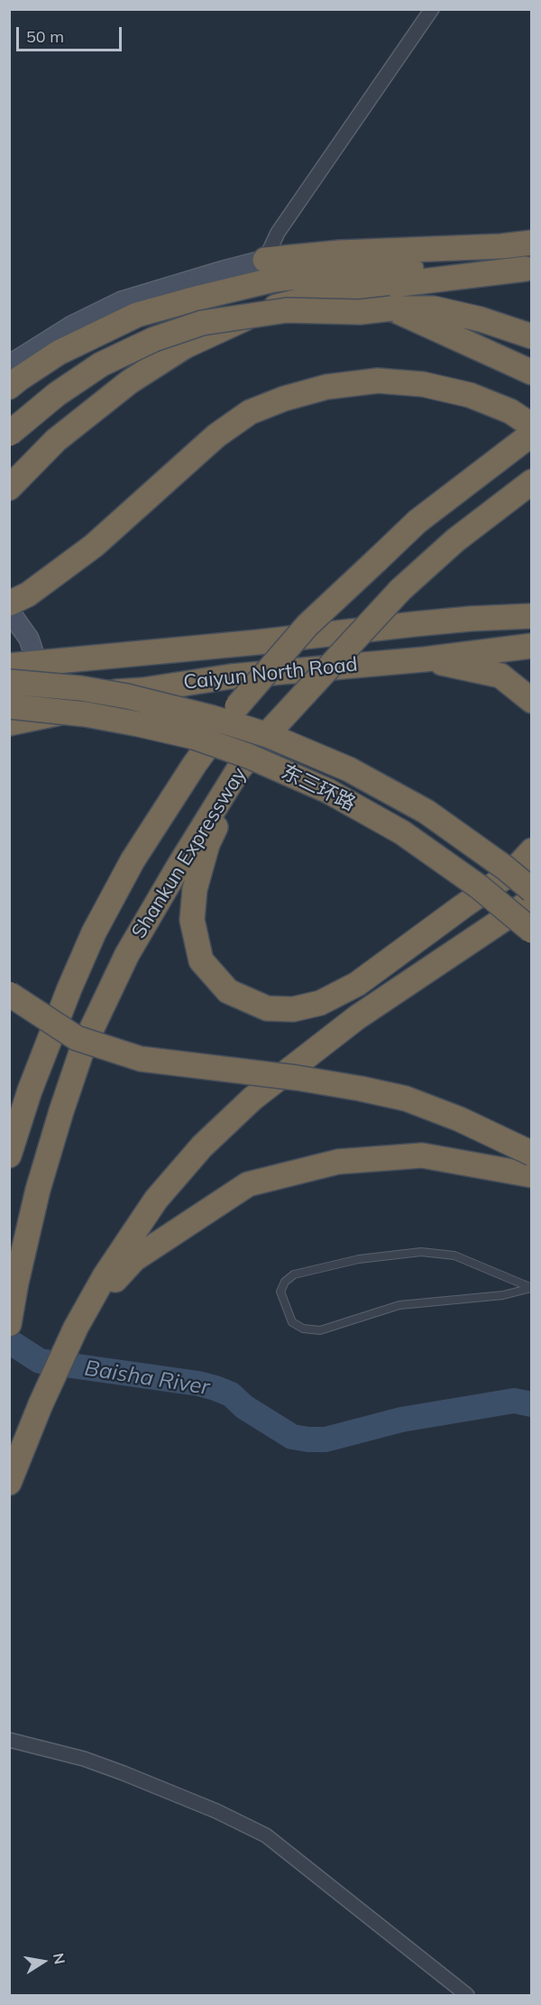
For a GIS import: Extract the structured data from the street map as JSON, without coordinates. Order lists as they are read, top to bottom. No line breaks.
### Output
{"streets":{"highway":["Caiyun North Road","东三环路","Shankun Expressway"]},"water":["Baisha River"],"scale_bar":"50 m","north":"right"}
